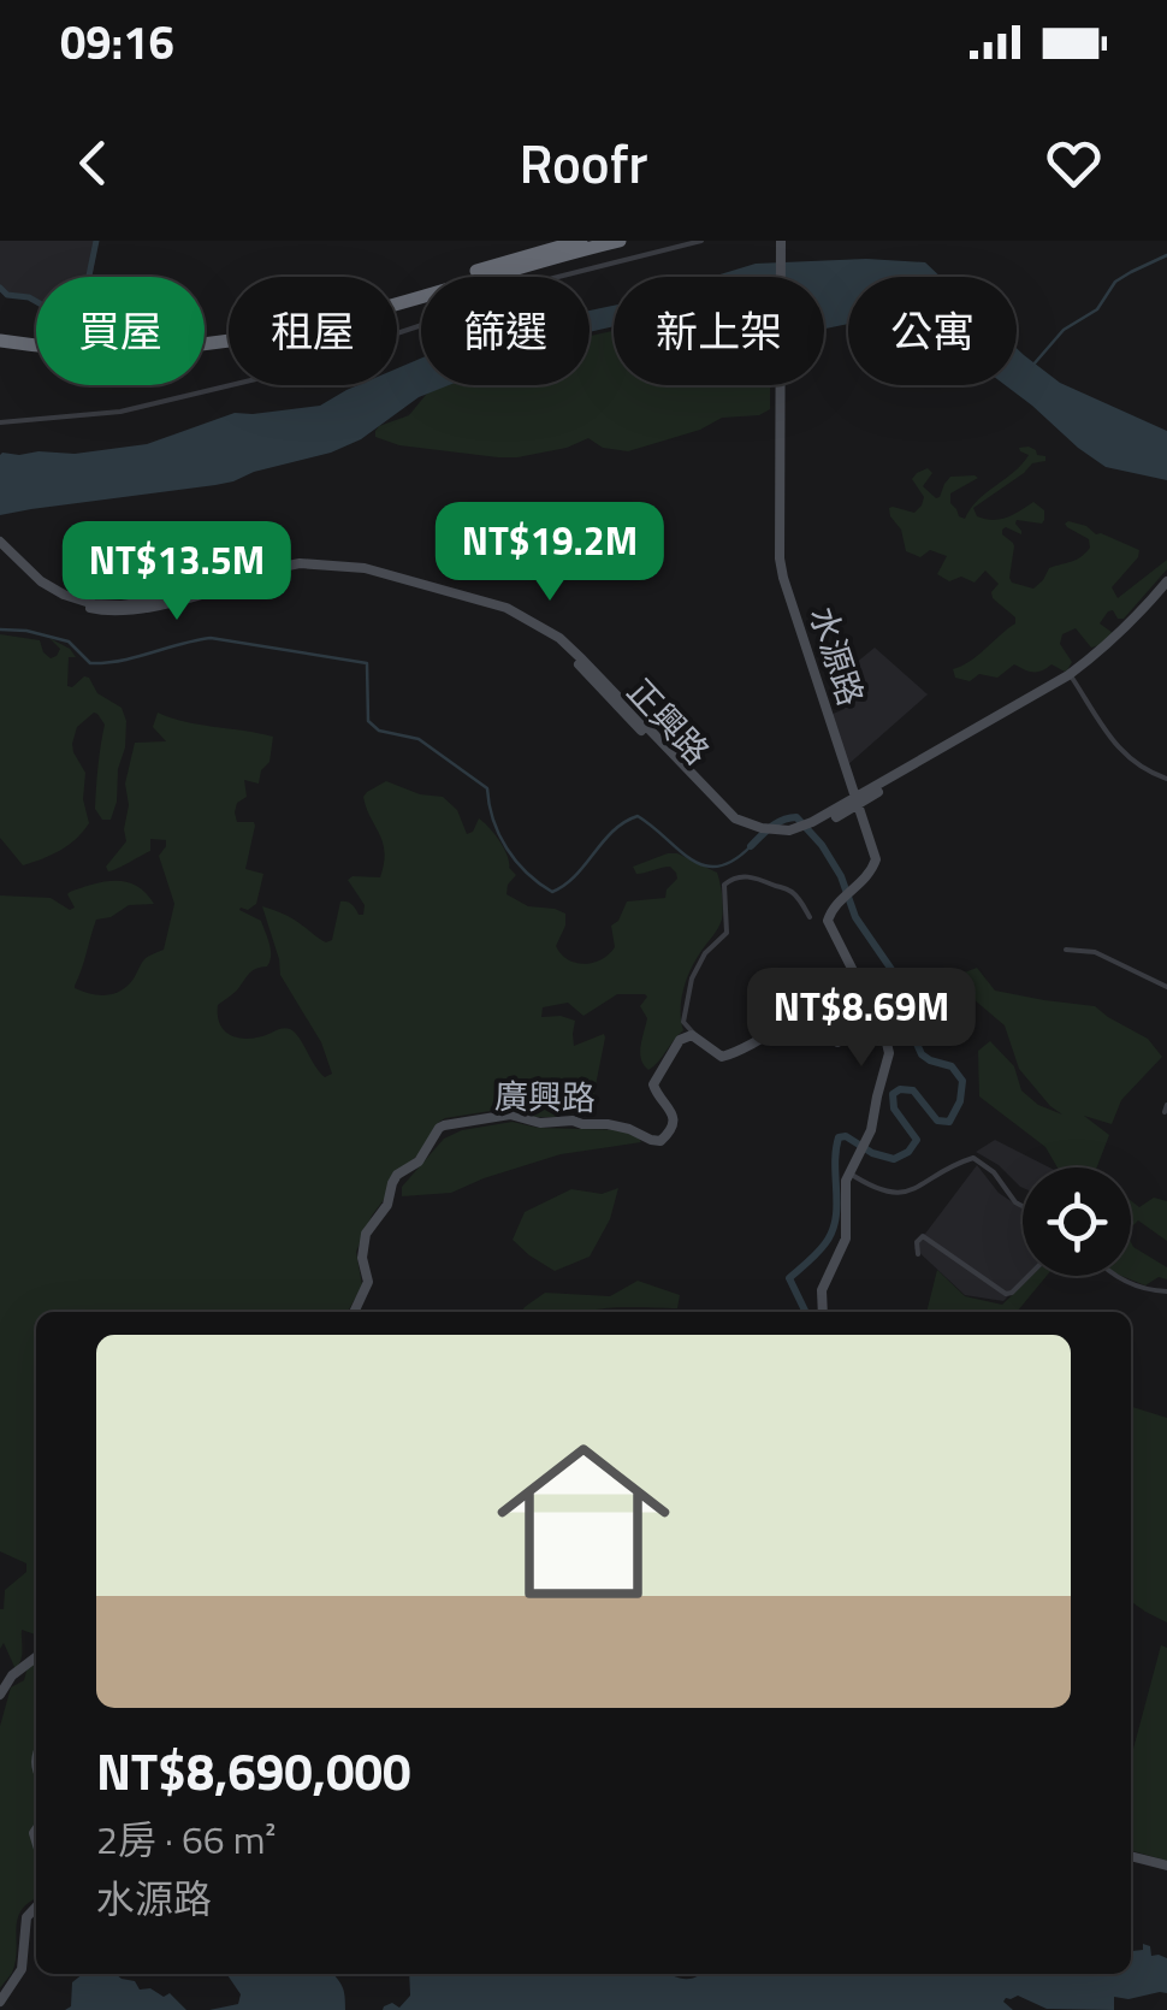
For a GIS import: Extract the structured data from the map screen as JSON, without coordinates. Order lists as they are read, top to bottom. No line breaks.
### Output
{"streets":{"main road":["水源路","正興路","廣興路"]},"page":{"status":"09:16","header":"Roofr","chip":["買屋","租屋","篩選","新上架","公寓"],"price":["NT$19.2M","NT$13.5M","NT$8.69M"],"list":[{"name":"NT$8,690,000","note":"2房 · 66 m² · 水源路"}]}}
